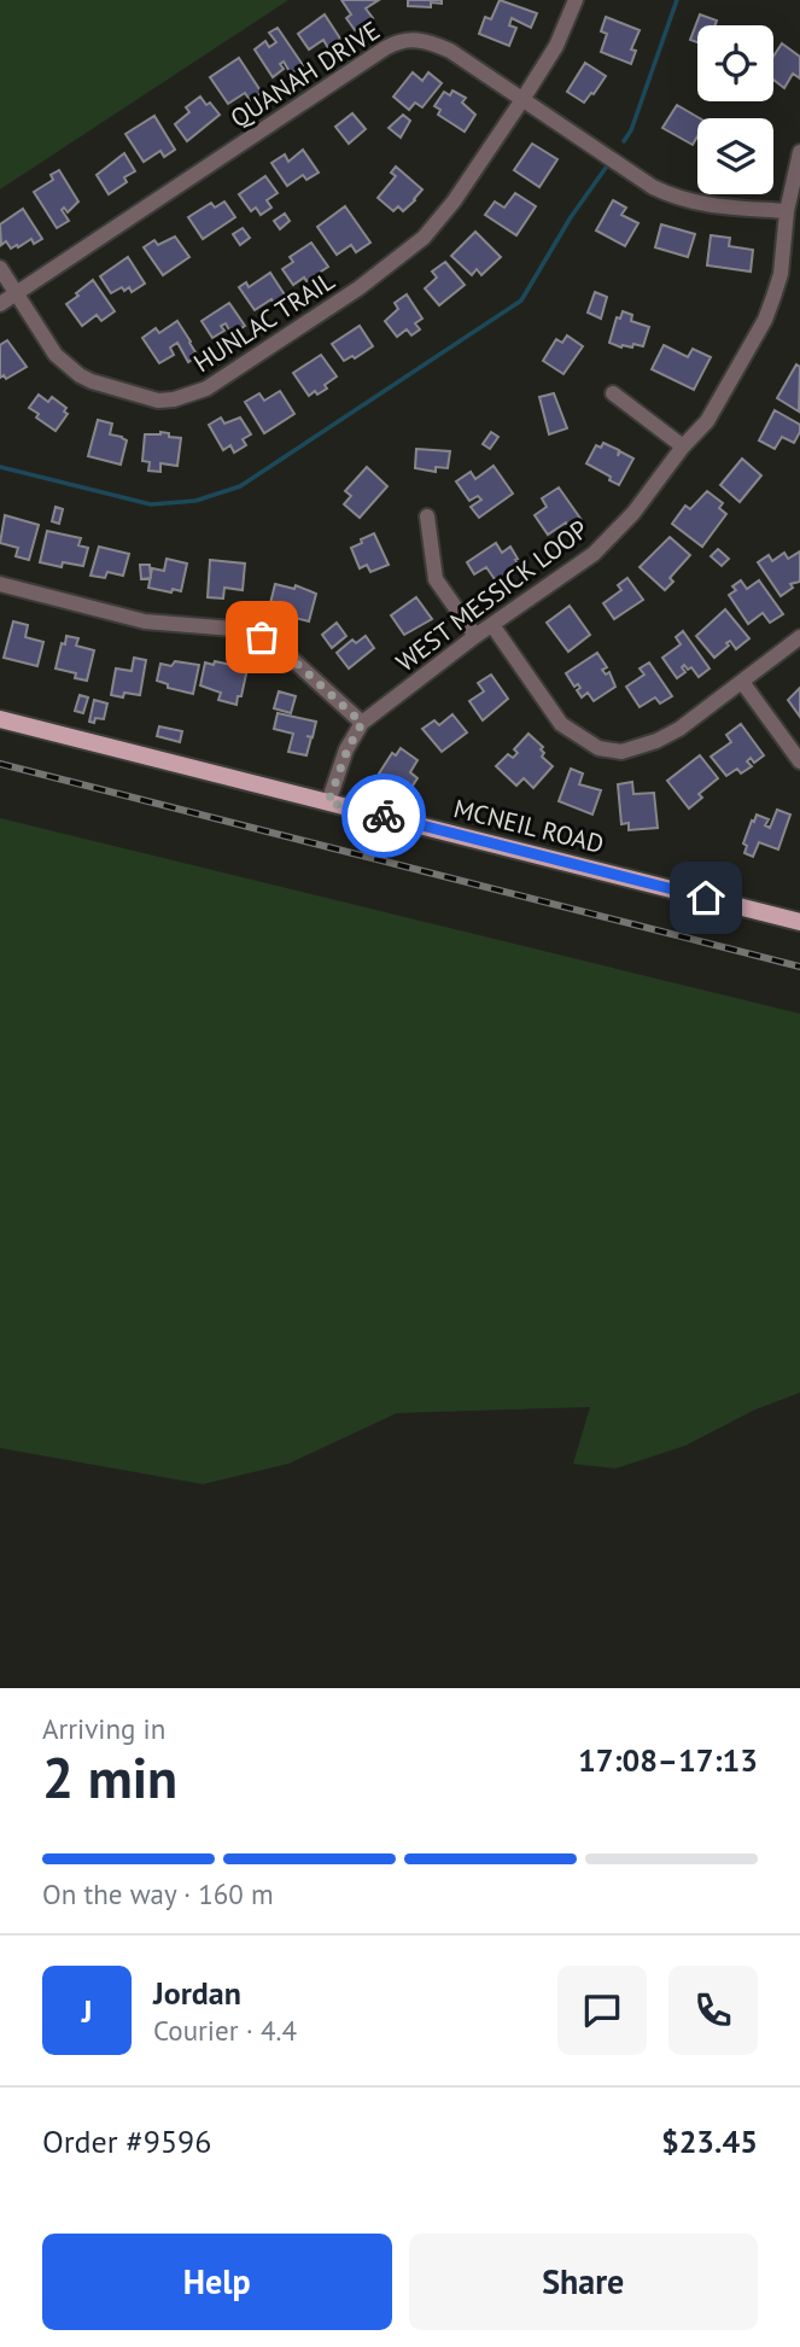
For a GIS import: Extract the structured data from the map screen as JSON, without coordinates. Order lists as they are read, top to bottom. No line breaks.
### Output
{"streets":{"main road":["MCNEIL ROAD"],"street":["QUANAH DRIVE","HUNLAC TRAIL","WEST MESSICK LOOP"]},"crossings":[["QUANAH DRIVE","HUNLAC TRAIL"],["QUANAH DRIVE","WEST MESSICK LOOP"],["WEST MESSICK LOOP","MCNEIL ROAD"]],"page":{"heading":["2 min","Arriving in","17:08–17:13"],"panel":["Jordan","Courier · 4.4","Order #9596","$23.45"],"bar":"On the way · 160 m","round":"J","buttons":["Help","Share"]}}
